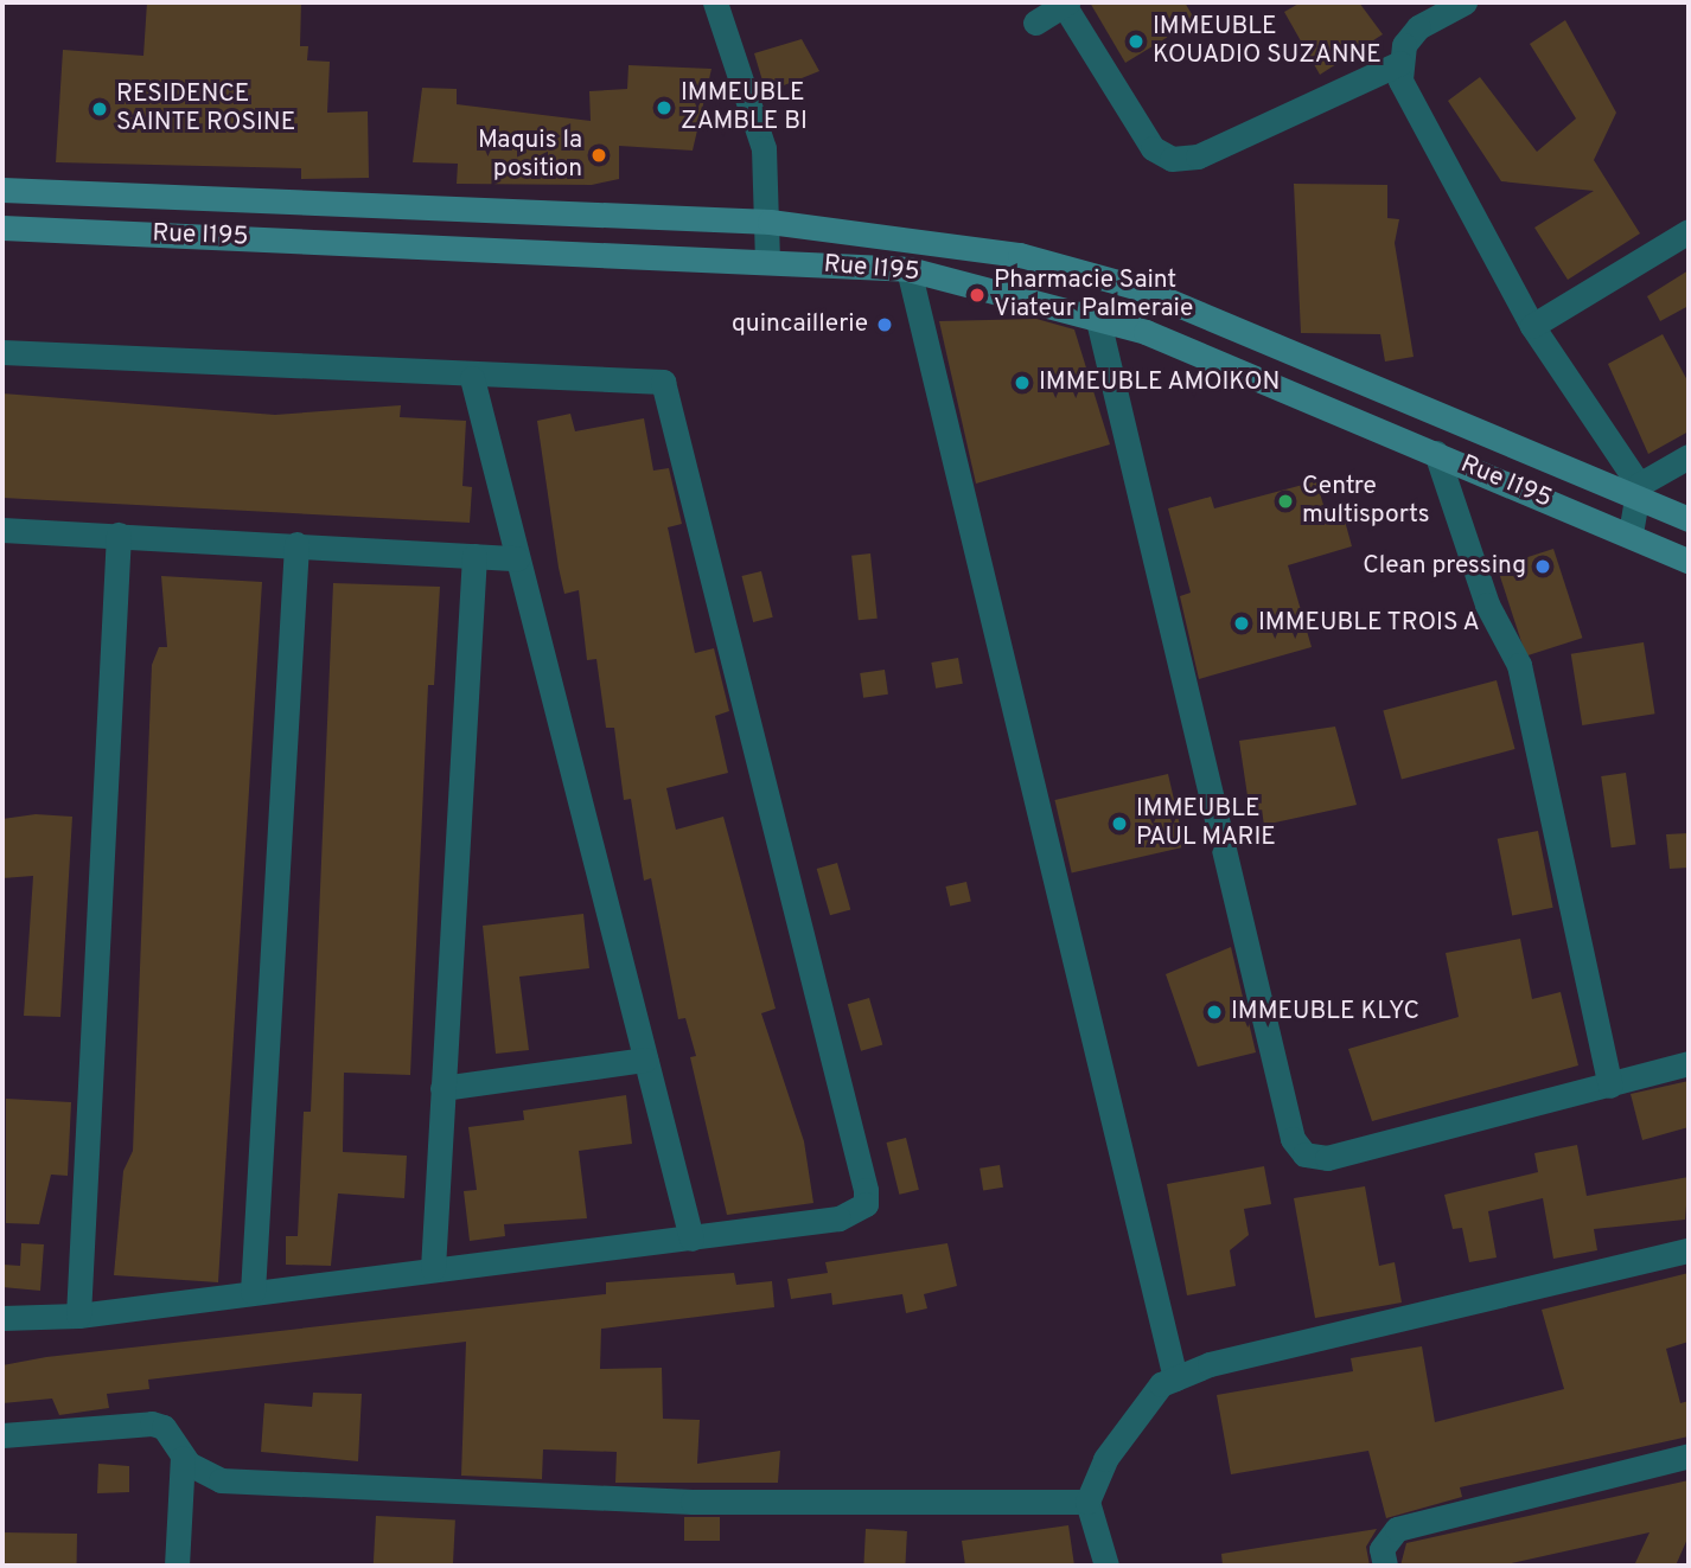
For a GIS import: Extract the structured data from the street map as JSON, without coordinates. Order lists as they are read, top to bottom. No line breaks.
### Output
{"streets":{"main road":["Rue I195"]},"places":["IMMEUBLE KOUADIO SUZANNE","IMMEUBLE ZAMBLE BI","RESIDENCE SAINTE ROSINE","Maquis la position","Pharmacie Saint Viateur Palmeraie","quincaillerie","IMMEUBLE AMOIKON","Centre multisports","Clean pressing","IMMEUBLE TROIS A","IMMEUBLE PAUL MARIE","IMMEUBLE KLYC"]}
